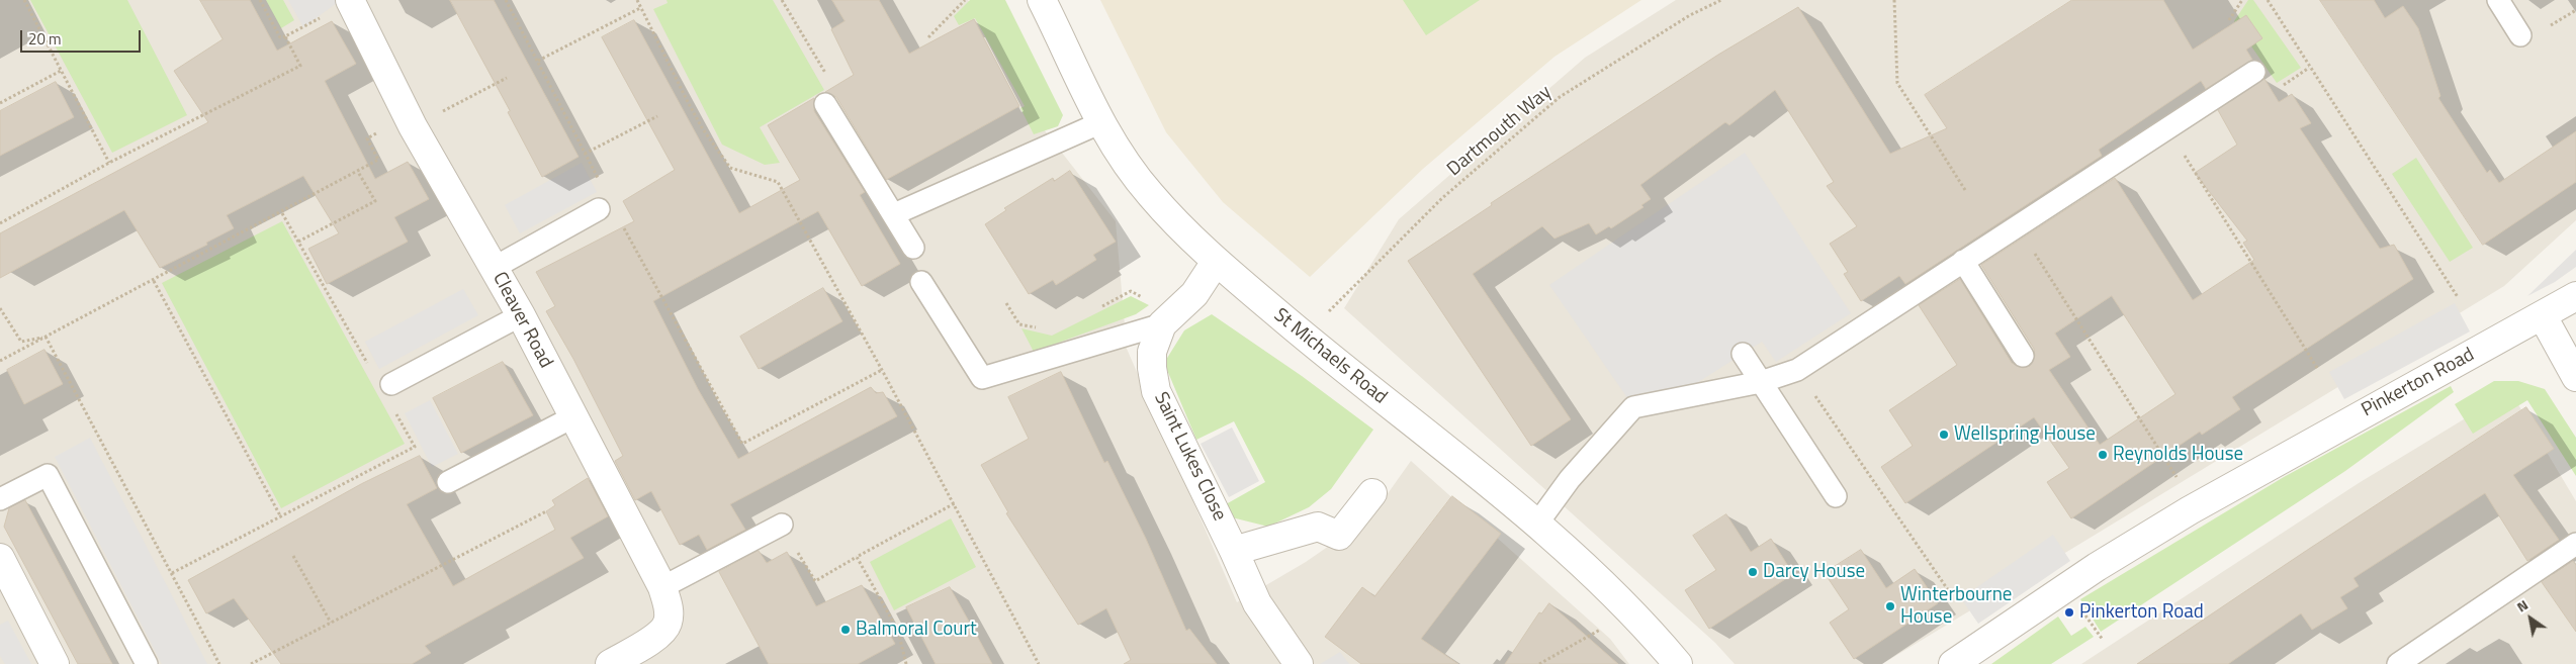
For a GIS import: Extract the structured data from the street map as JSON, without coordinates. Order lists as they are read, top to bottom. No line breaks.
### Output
{"streets":{"street":["Cleaver Road","St Michaels Road","Pinkerton Road","Saint Lukes Close"],"path":["Dartmouth Way"]},"crossings":[["St Michaels Road","Saint Lukes Close"]],"places":["Wellspring House","Reynolds House","Darcy House","Winterbourne House","Pinkerton Road","Balmoral Court"],"scale_bar":"20 m","north":"top left"}
